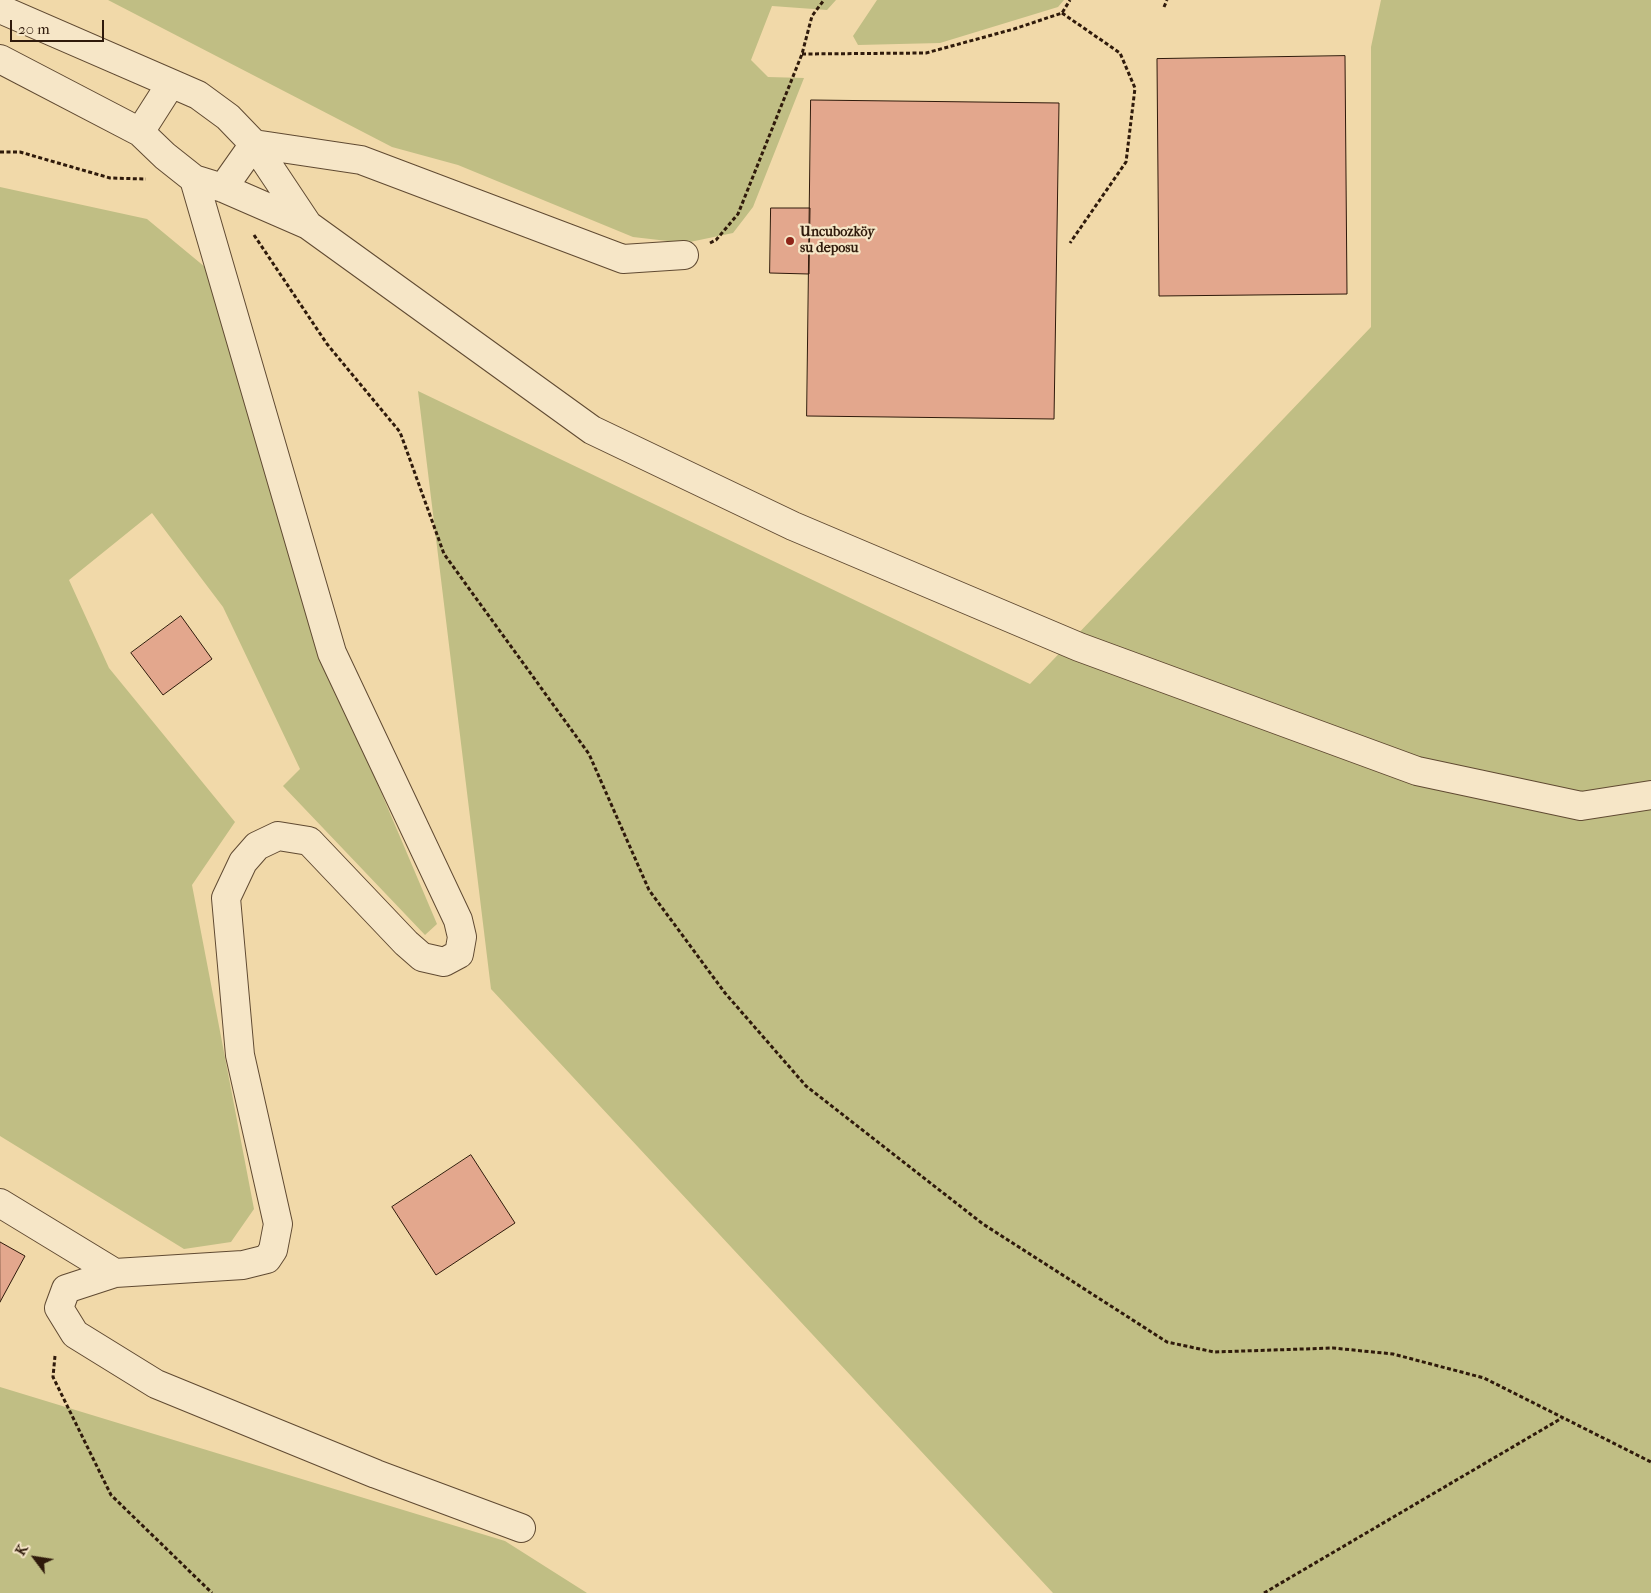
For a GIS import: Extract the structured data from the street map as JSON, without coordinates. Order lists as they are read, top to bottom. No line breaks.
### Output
{"places":["Uncubozköy su deposu"],"scale_bar":"20 m","north":"top left"}
